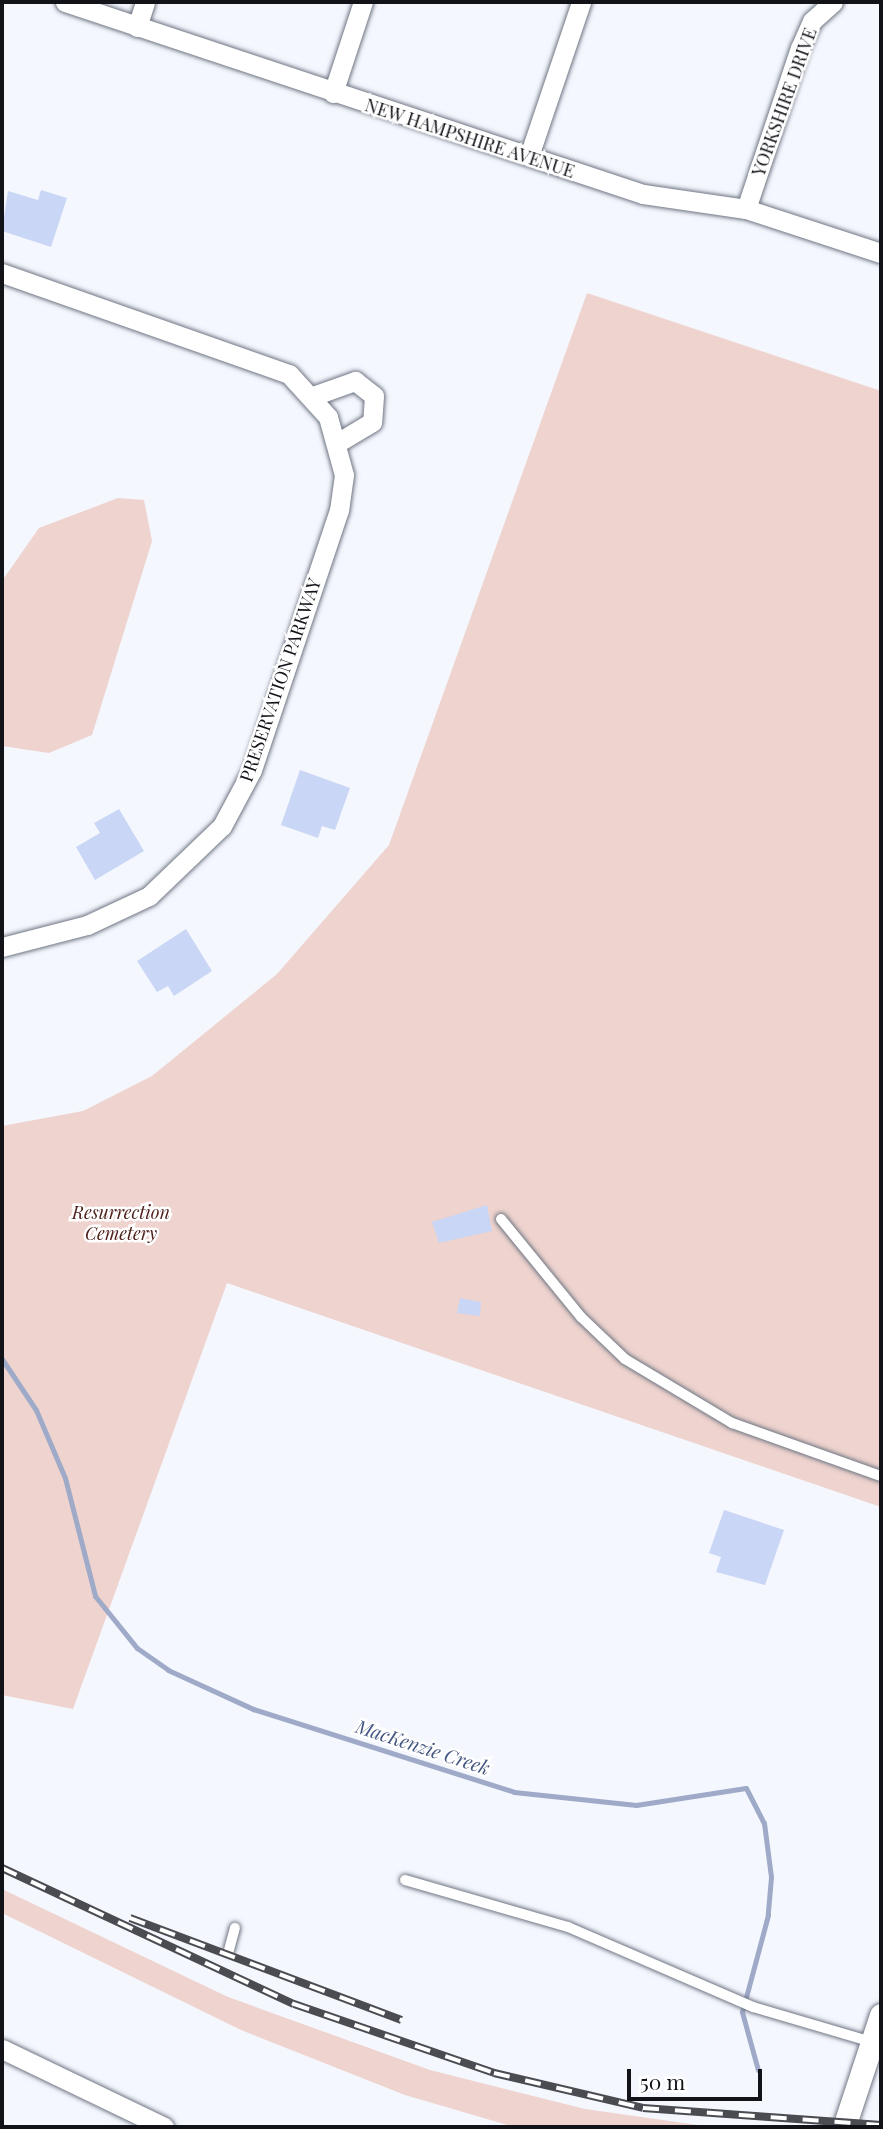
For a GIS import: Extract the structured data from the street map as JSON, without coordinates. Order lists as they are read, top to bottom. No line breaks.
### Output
{"streets":{"street":["YORKSHIRE DRIVE","NEW HAMPSHIRE AVENUE","PRESERVATION PARKWAY"]},"crossings":[["YORKSHIRE DRIVE","NEW HAMPSHIRE AVENUE"]],"water":["MacKenzie Creek"],"parks":["Resurrection Cemetery"],"scale_bar":"50 m"}
